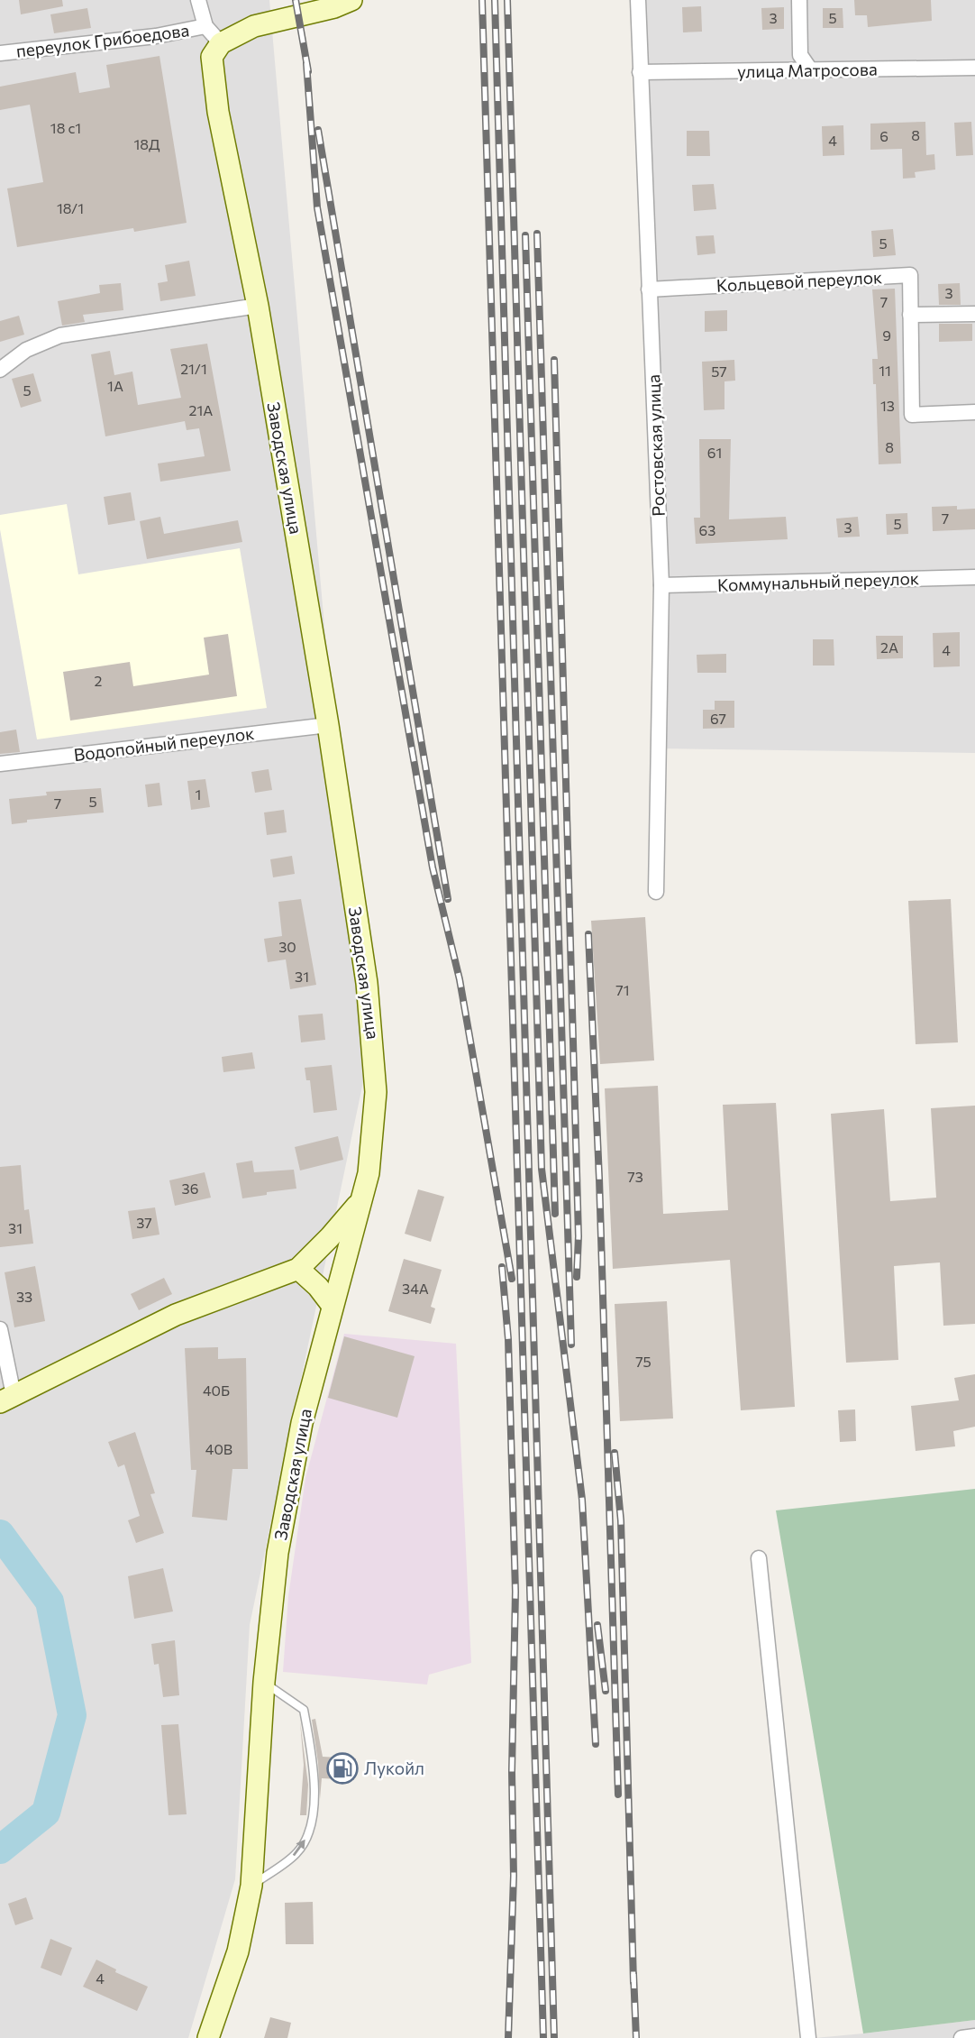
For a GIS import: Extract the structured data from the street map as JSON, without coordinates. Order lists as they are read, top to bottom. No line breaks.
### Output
{"streets":{"main road":["Заводская улица"],"street":["переулок Грибоедова","улица Матросова","Кольцевой переулок","Ростовская улица","Коммунальный переулок","Водопойный переулок"]},"crossings":[["улица Матросова","Ростовская улица"],["Кольцевой переулок","Ростовская улица"],["Ростовская улица","Коммунальный переулок"],["Заводская улица","Водопойный переулок"]],"places":{"fuel station":["Лукойл"]},"house_numbers":["3","5","18 с1","8","6","4","18Д","18/1","5","3","7","9","21/1","11","57","1А","5","13","21А","8","61","7","5","3","63","2А","4","2","67","1","5","7","30","31","71","73","36","37","31","34А","33","75","40Б","40В","4"]}
